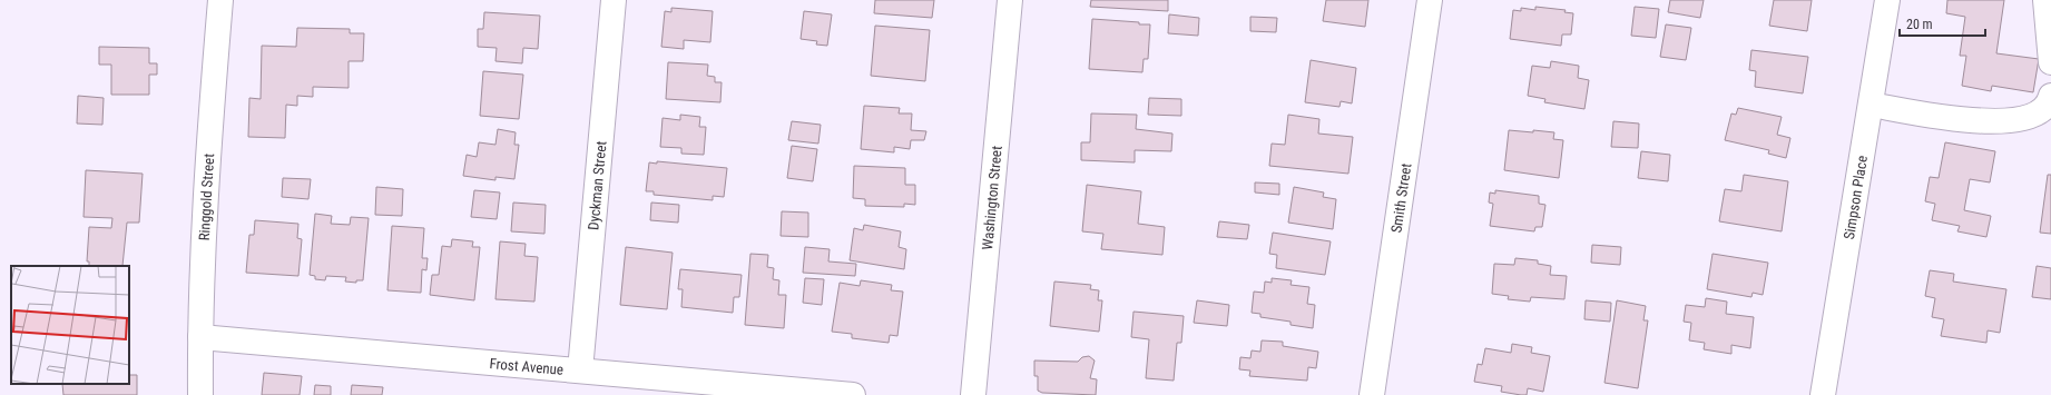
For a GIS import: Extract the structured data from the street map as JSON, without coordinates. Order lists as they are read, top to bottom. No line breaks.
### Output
{"streets":{"street":["Dyckman Street","Ringgold Street","Washington Street","Smith Street","Simpson Place","Frost Avenue"]},"crossings":[["Dyckman Street","Frost Avenue"],["Ringgold Street","Frost Avenue"]],"scale_bar":"20 m"}
